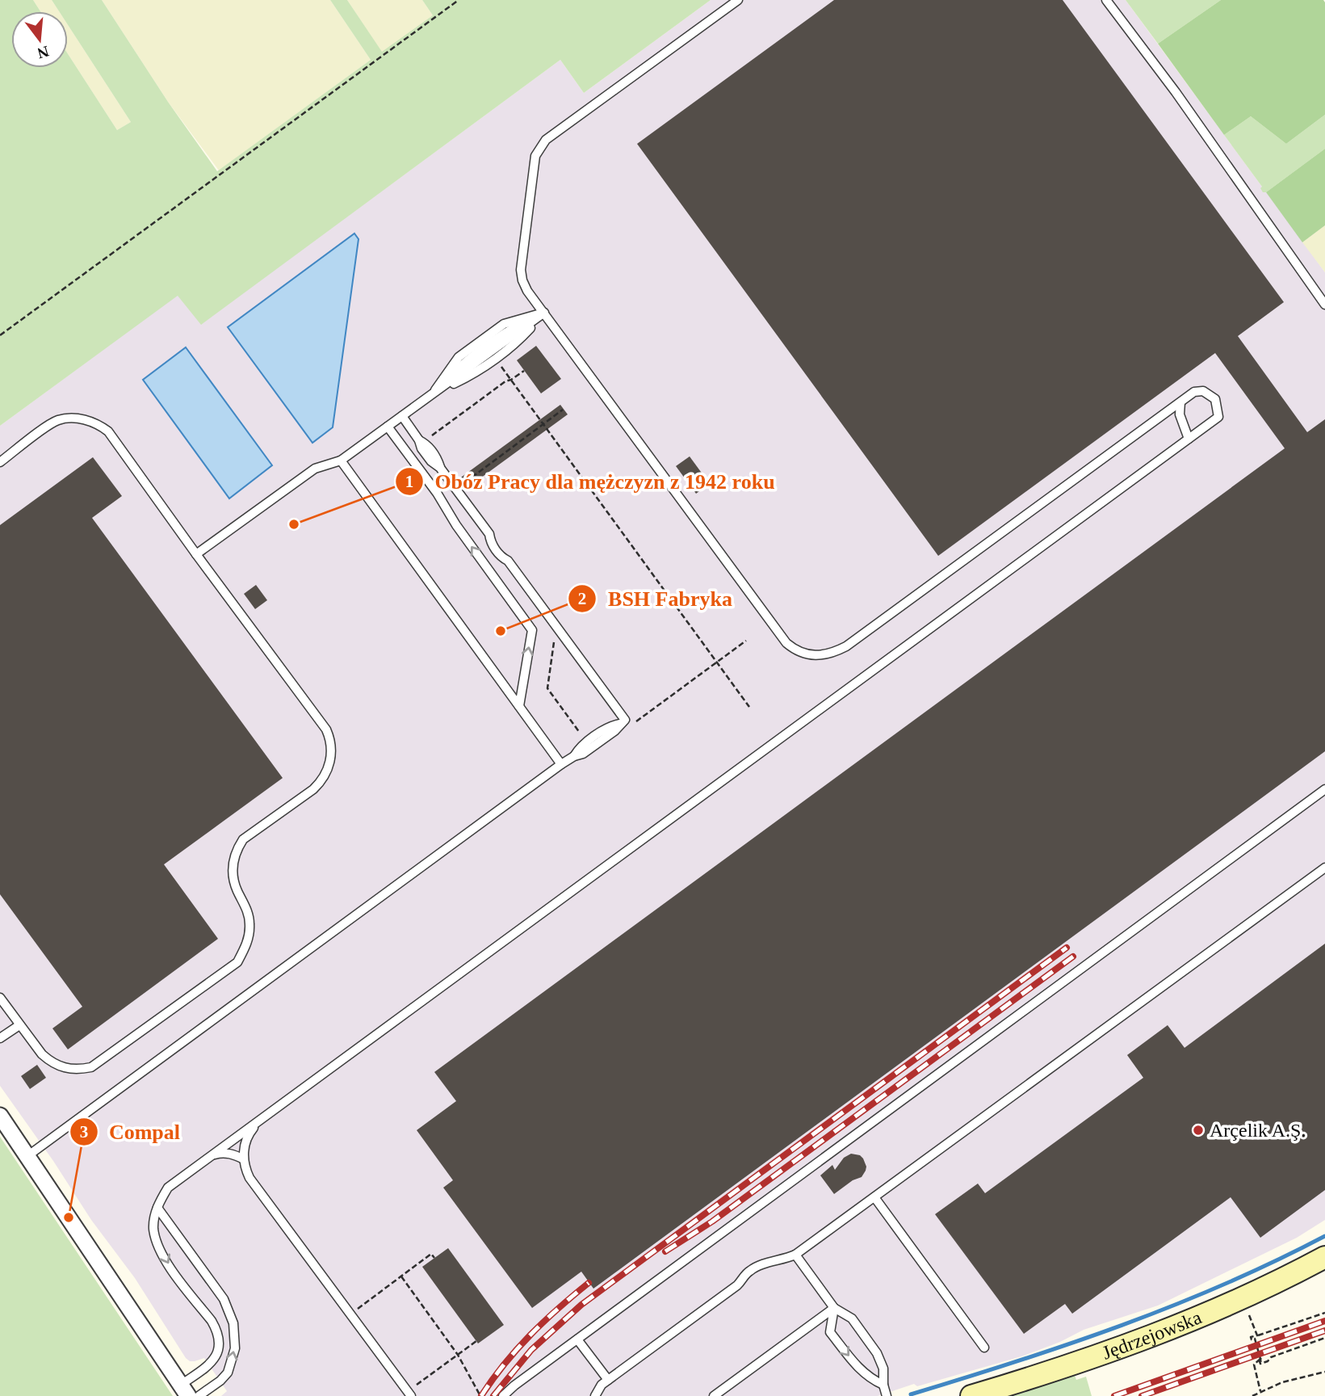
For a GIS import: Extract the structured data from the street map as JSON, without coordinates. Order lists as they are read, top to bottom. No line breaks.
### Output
{"streets":{"street":["Jędrzejowska"]},"places":["Obóz Pracy dla mężczyzn z 1942 roku","BSH Fabryka","Arçelik A.Ş.","Compal"],"north":"bottom"}
